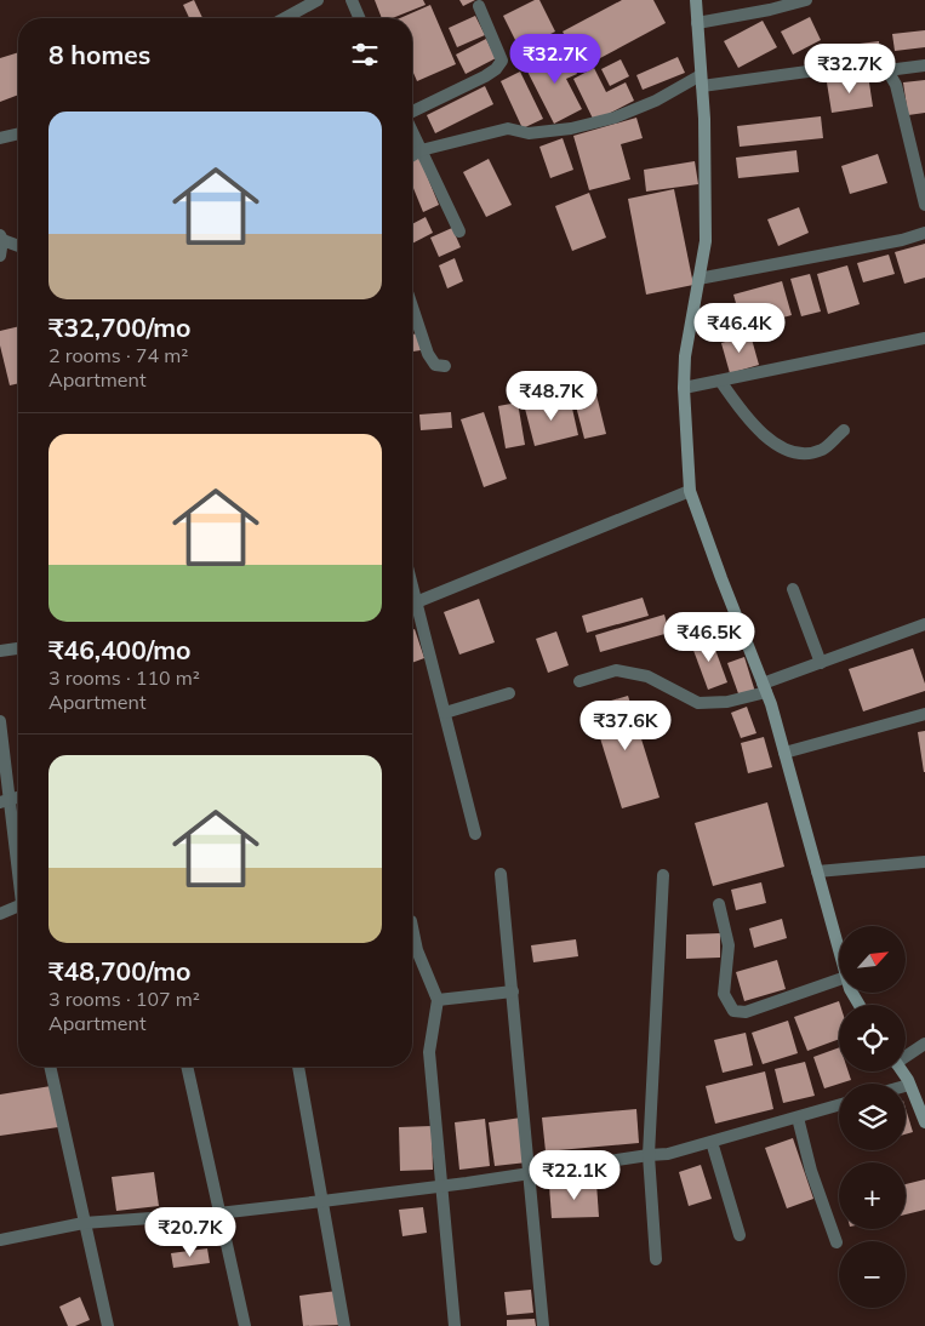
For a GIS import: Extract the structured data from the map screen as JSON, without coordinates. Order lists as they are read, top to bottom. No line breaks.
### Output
{"north":"top right","page":{"heading":"8 homes","price":["₹32.7K","₹32.7K","₹46.4K","₹48.7K","₹46.5K","₹37.6K","₹22.1K","₹20.7K"],"list":[{"name":"₹32,700/mo","note":"2 rooms · 74 m² · Apartment"},{"name":"₹46,400/mo","note":"3 rooms · 110 m² · Apartment"},{"name":"₹48,700/mo","note":"3 rooms · 107 m² · Apartment"}],"map_buttons":["+","−"]}}
